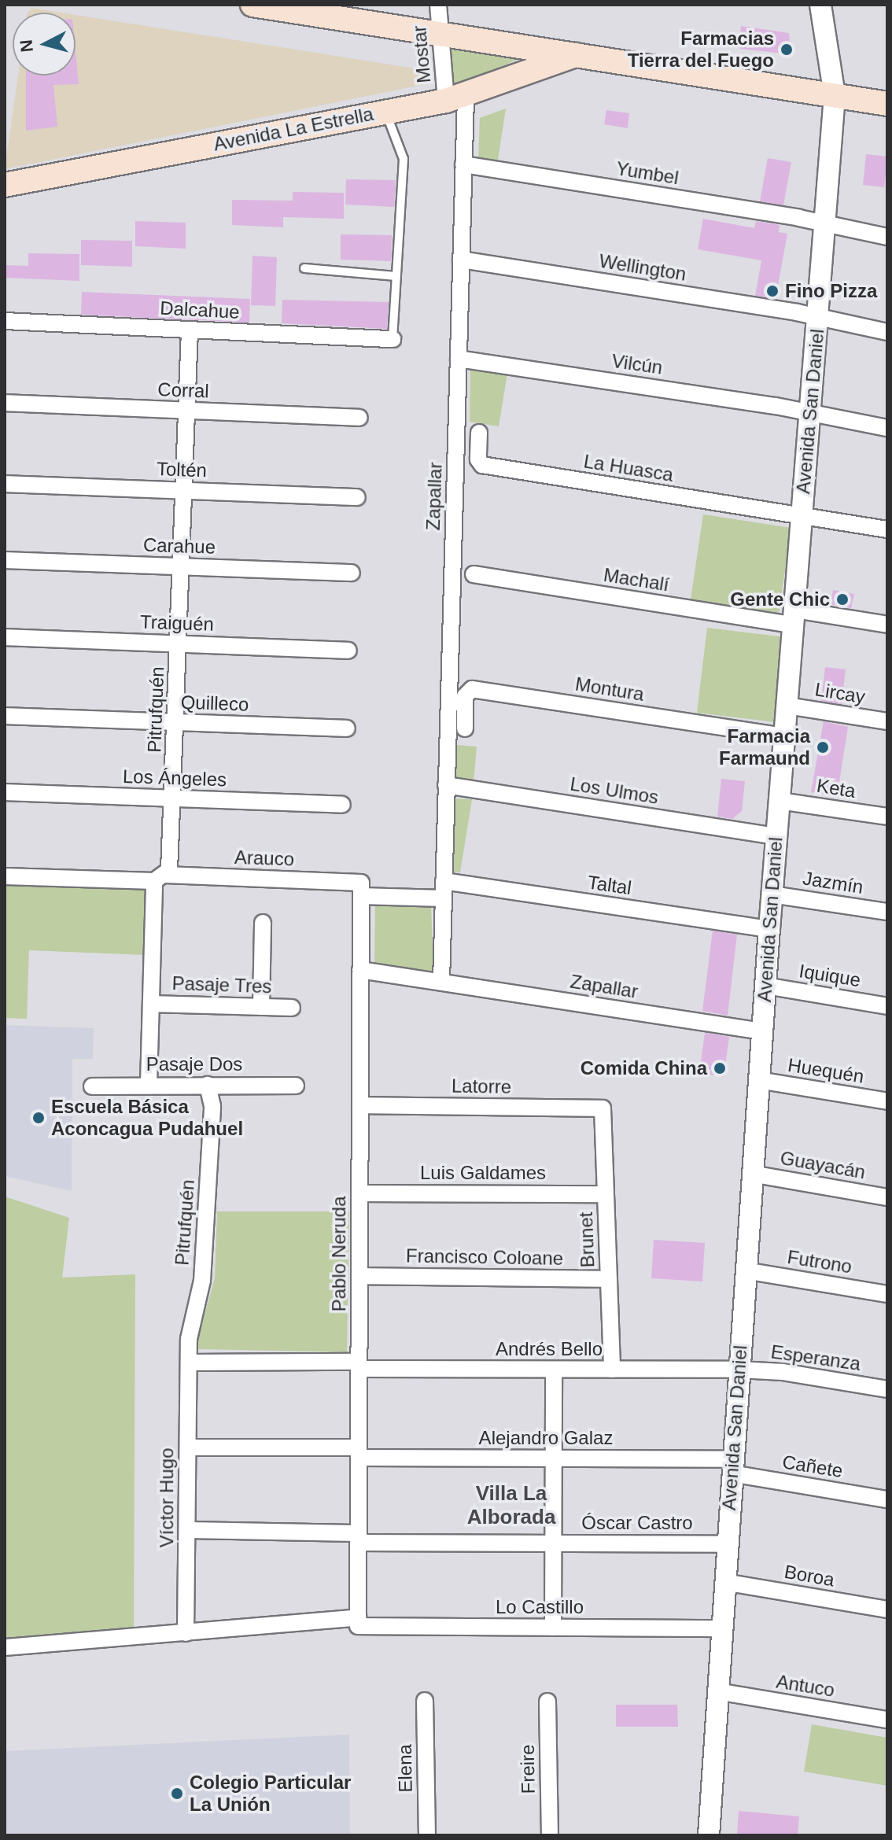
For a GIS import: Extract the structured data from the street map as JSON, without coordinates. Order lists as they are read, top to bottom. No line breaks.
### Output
{"streets":{"main road":["Avenida La Estrella"],"street":["Mostar","Yumbel","Wellington","Dalcahue","Vilcún","Corral","Avenida San Daniel","La Huasca","Toltén","Zapallar","Carahue","Machalí","Traiguén","Montura","Lircay","Quilleco","Pitrufquén","Los Ángeles","Keta","Los Ulmos","Arauco","Jazmín","Taltal","Iquique","Pasaje Tres","Pasaje Dos","Huequén","Latorre","Guayacán","Luis Galdames","Brunet","Pablo Neruda","Francisco Coloane","Futrono","Andrés Bello","Esperanza","Alejandro Galaz","Cañete","Víctor Hugo","Óscar Castro","Boroa","Lo Castillo","Antuco","Elena","Freire"]},"crossings":[["Mostar","Avenida La Estrella"],["Mostar","Zapallar"],["Avenida La Estrella","Avenida San Daniel"],["Avenida La Estrella","Zapallar"],["Yumbel","Avenida San Daniel"],["Yumbel","Zapallar"],["Wellington","Avenida San Daniel"],["Wellington","Zapallar"],["Dalcahue","Pitrufquén"],["Vilcún","Avenida San Daniel"],["Vilcún","Zapallar"],["Corral","Pitrufquén"],["Avenida San Daniel","La Huasca"],["Avenida San Daniel","Zapallar"],["Avenida San Daniel","Machalí"],["Avenida San Daniel","Montura"],["Avenida San Daniel","Lircay"],["Avenida San Daniel","Keta"],["Avenida San Daniel","Los Ulmos"],["Avenida San Daniel","Jazmín"],["Avenida San Daniel","Taltal"],["Avenida San Daniel","Iquique"],["Avenida San Daniel","Huequén"],["Avenida San Daniel","Guayacán"],["Avenida San Daniel","Futrono"],["Avenida San Daniel","Andrés Bello"],["Avenida San Daniel","Esperanza"],["Avenida San Daniel","Alejandro Galaz"],["Avenida San Daniel","Cañete"],["Avenida San Daniel","Óscar Castro"],["Avenida San Daniel","Boroa"],["Avenida San Daniel","Lo Castillo"],["Avenida San Daniel","Antuco"],["Toltén","Pitrufquén"],["Zapallar","Los Ulmos"],["Zapallar","Taltal"],["Zapallar","Pablo Neruda"],["Carahue","Pitrufquén"],["Traiguén","Pitrufquén"],["Quilleco","Pitrufquén"],["Pitrufquén","Los Ángeles"],["Pitrufquén","Arauco"],["Pitrufquén","Pasaje Tres"],["Pitrufquén","Pasaje Dos"],["Pitrufquén","Andrés Bello"],["Pitrufquén","Víctor Hugo"],["Arauco","Pablo Neruda"],["Latorre","Brunet"],["Latorre","Pablo Neruda"],["Luis Galdames","Brunet"],["Luis Galdames","Pablo Neruda"],["Brunet","Francisco Coloane"],["Brunet","Andrés Bello"],["Pablo Neruda","Francisco Coloane"],["Pablo Neruda","Andrés Bello"],["Pablo Neruda","Alejandro Galaz"],["Pablo Neruda","Óscar Castro"],["Pablo Neruda","Lo Castillo"],["Andrés Bello","Esperanza"],["Andrés Bello","Víctor Hugo"],["Alejandro Galaz","Cañete"],["Alejandro Galaz","Víctor Hugo"],["Víctor Hugo","Óscar Castro"],["Víctor Hugo","Lo Castillo"]],"districts":["Villa La Alborada"],"places":["Farmacias Tierra del Fuego","Fino Pizza","Gente Chic","Farmacia Farmaund","Comida China","Escuela Básica Aconcagua Pudahuel","Colegio Particular La Unión"],"north":"left"}
